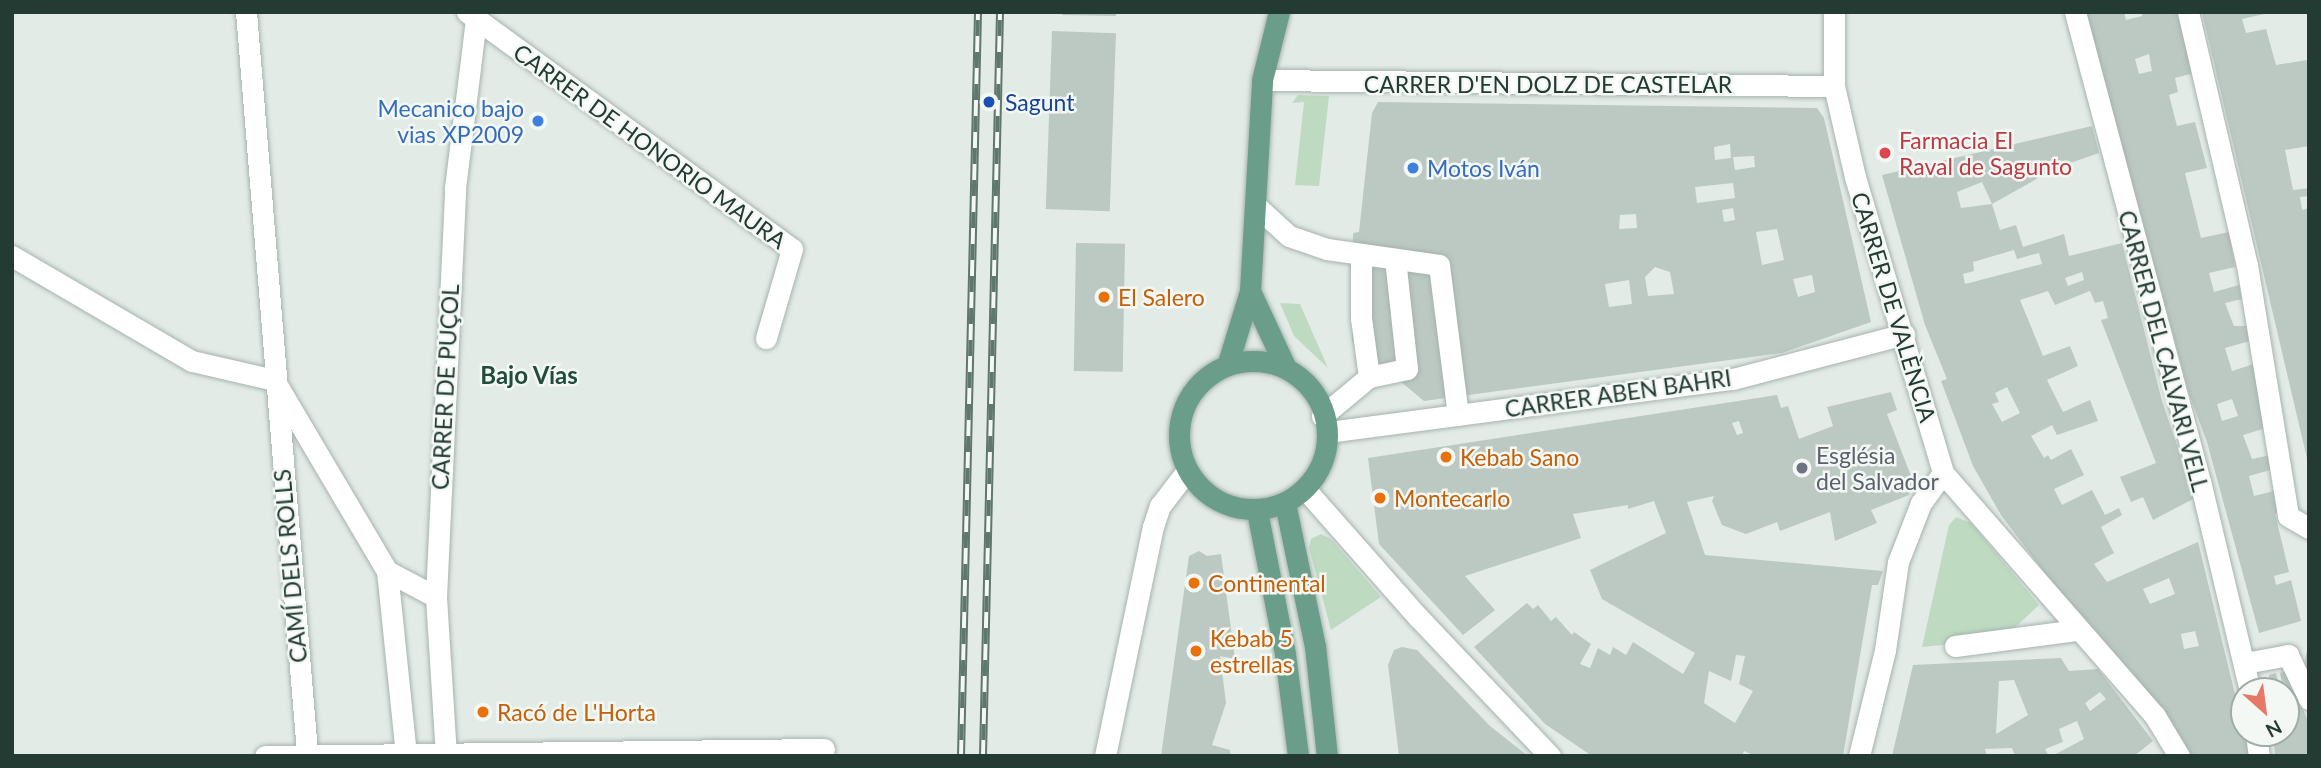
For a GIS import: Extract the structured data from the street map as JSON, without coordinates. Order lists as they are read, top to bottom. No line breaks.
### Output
{"streets":{"street":["CARRER D'EN DOLZ DE CASTELAR","CARRER DE HONORIO MAURA","CARRER DE VALÈNCIA","CARRER DEL CALVARI VELL","CARRER DE PUÇOL","CARRER ABEN BAHRI","CAMÍ DELS ROLLS"]},"crossings":[["CARRER D'EN DOLZ DE CASTELAR","CARRER DE VALÈNCIA"],["CARRER DE HONORIO MAURA","CARRER DE PUÇOL"],["CARRER DE VALÈNCIA","CARRER ABEN BAHRI"]],"districts":["Bajo Vías"],"places":["Sagunt","Mecanico bajo vias XP2009","Farmacia El Raval de Sagunto","Motos Iván","El Salero","Kebab Sano","Església del Salvador","Montecarlo","Continental","Kebab 5 estrellas","Racó de L'Horta"],"north":"bottom right"}
